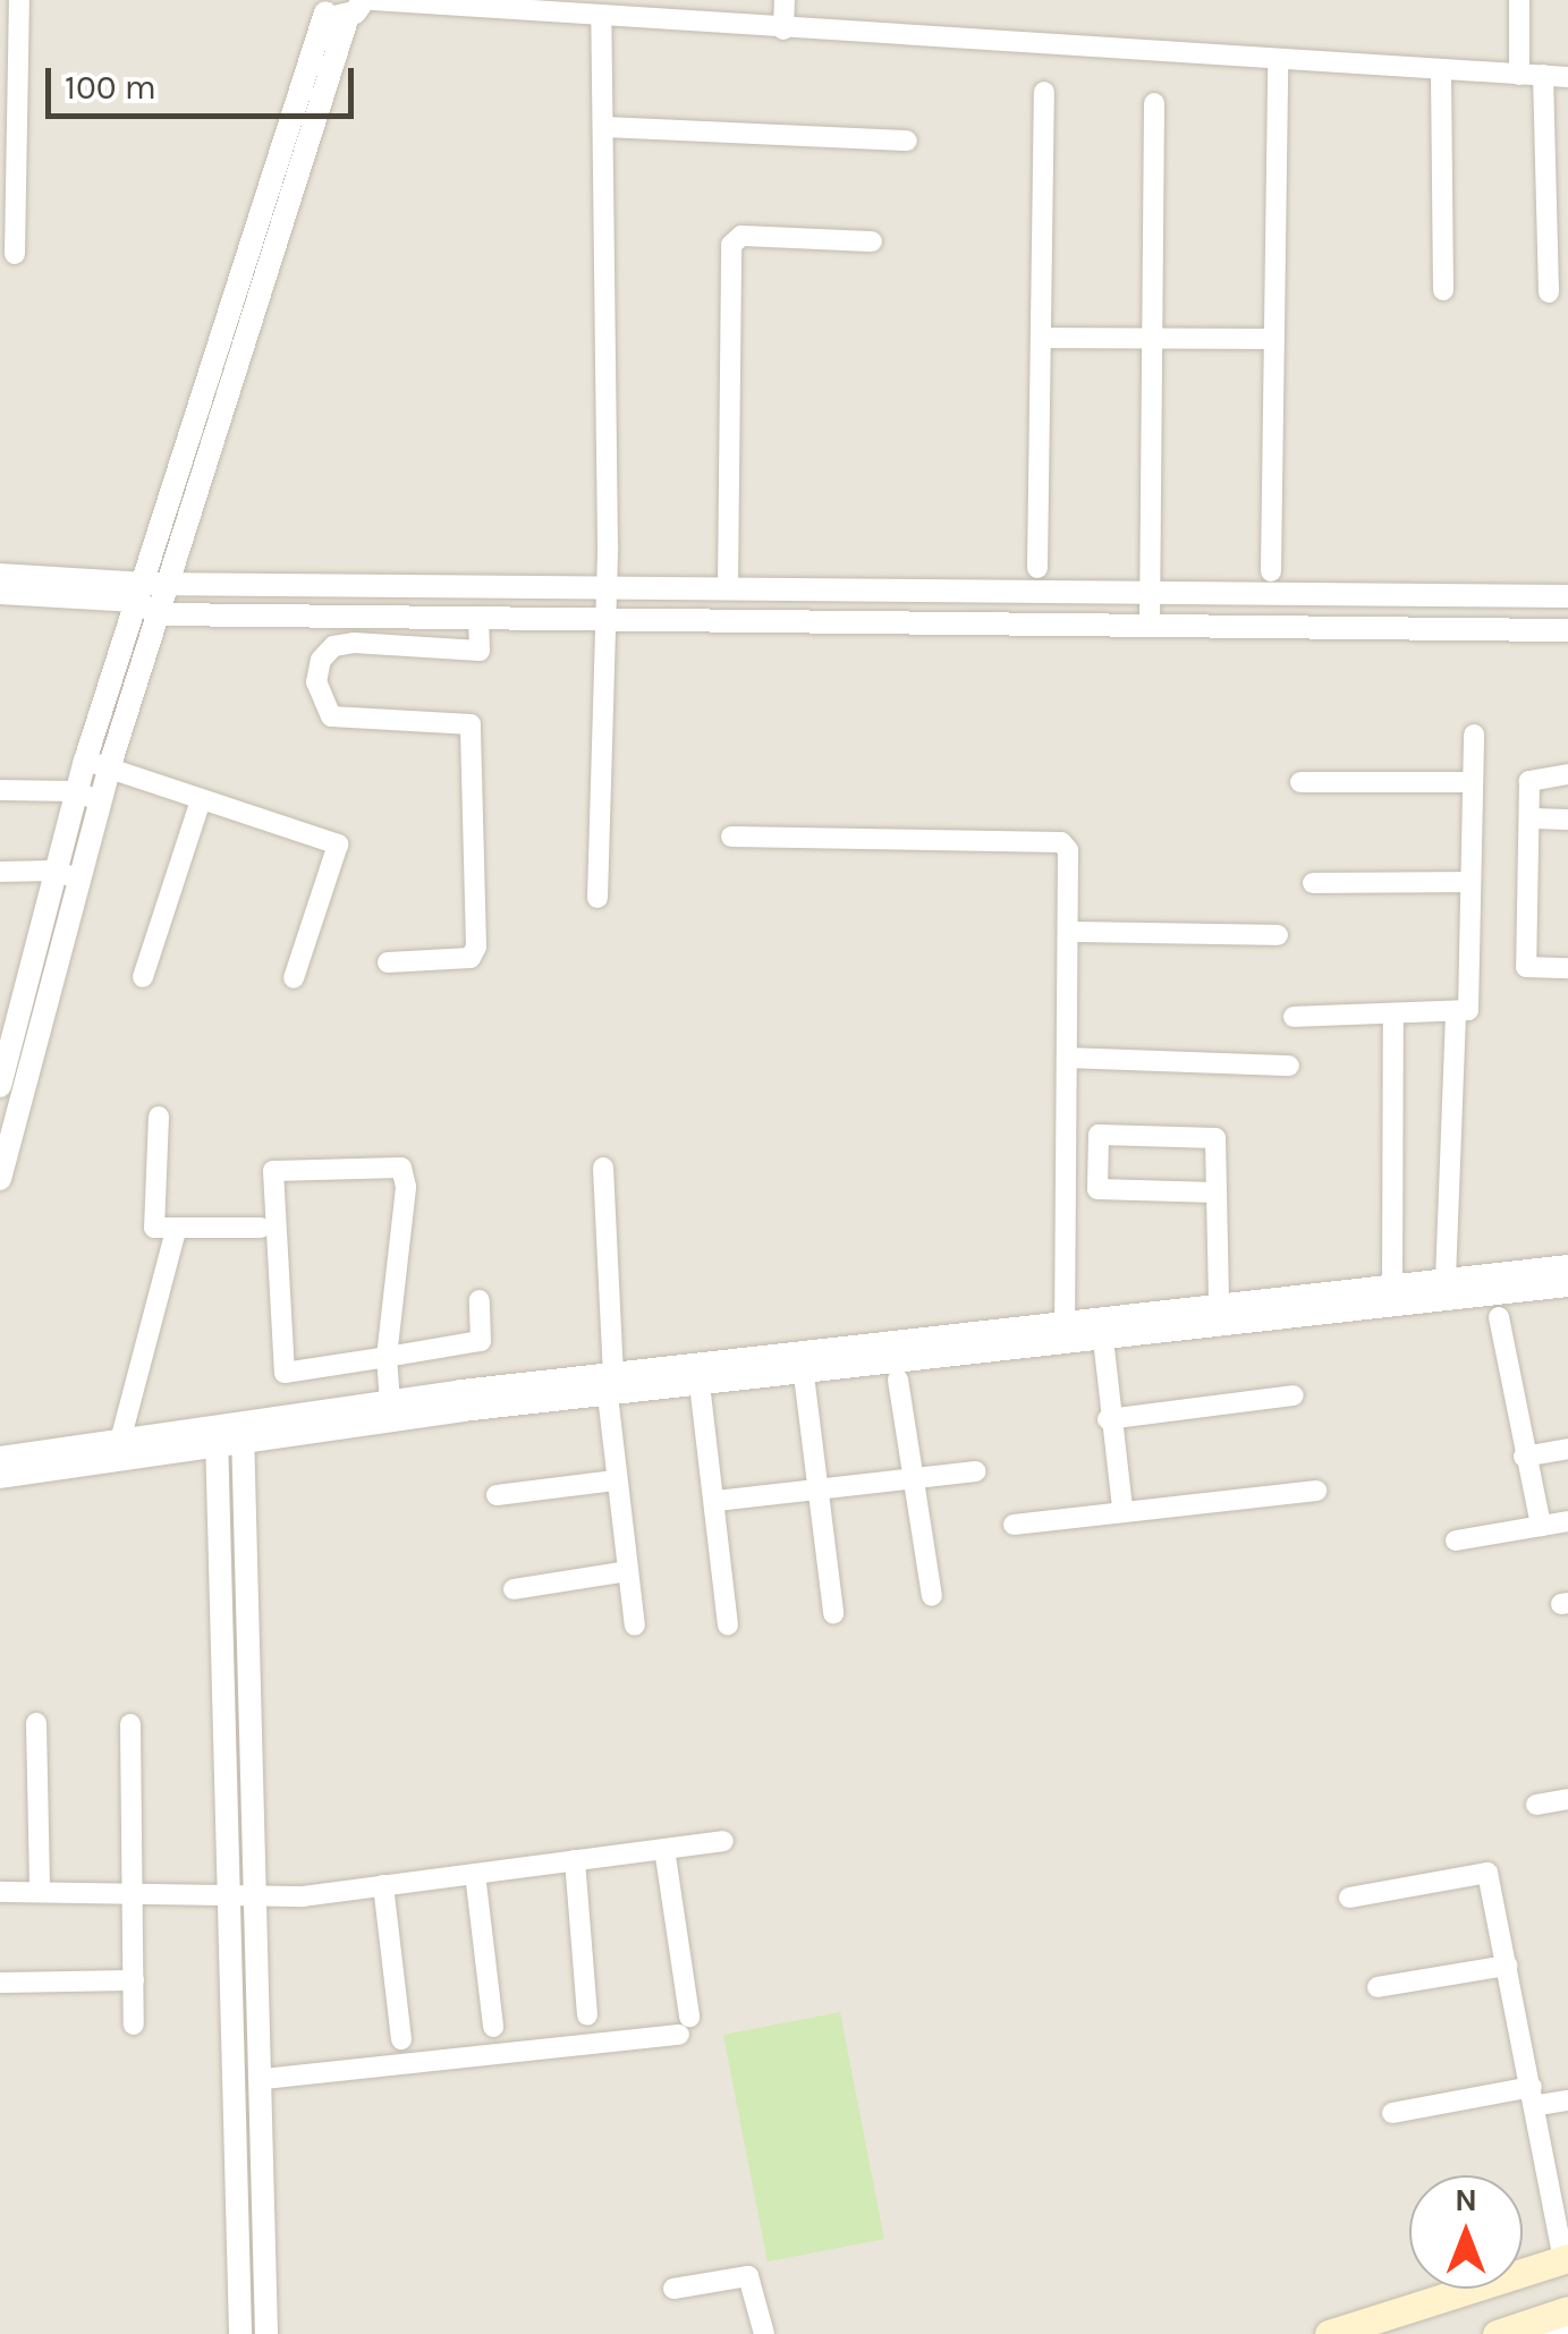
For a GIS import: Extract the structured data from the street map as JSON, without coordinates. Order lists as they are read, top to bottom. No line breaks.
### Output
{"scale_bar":"100 m","north":"top"}
